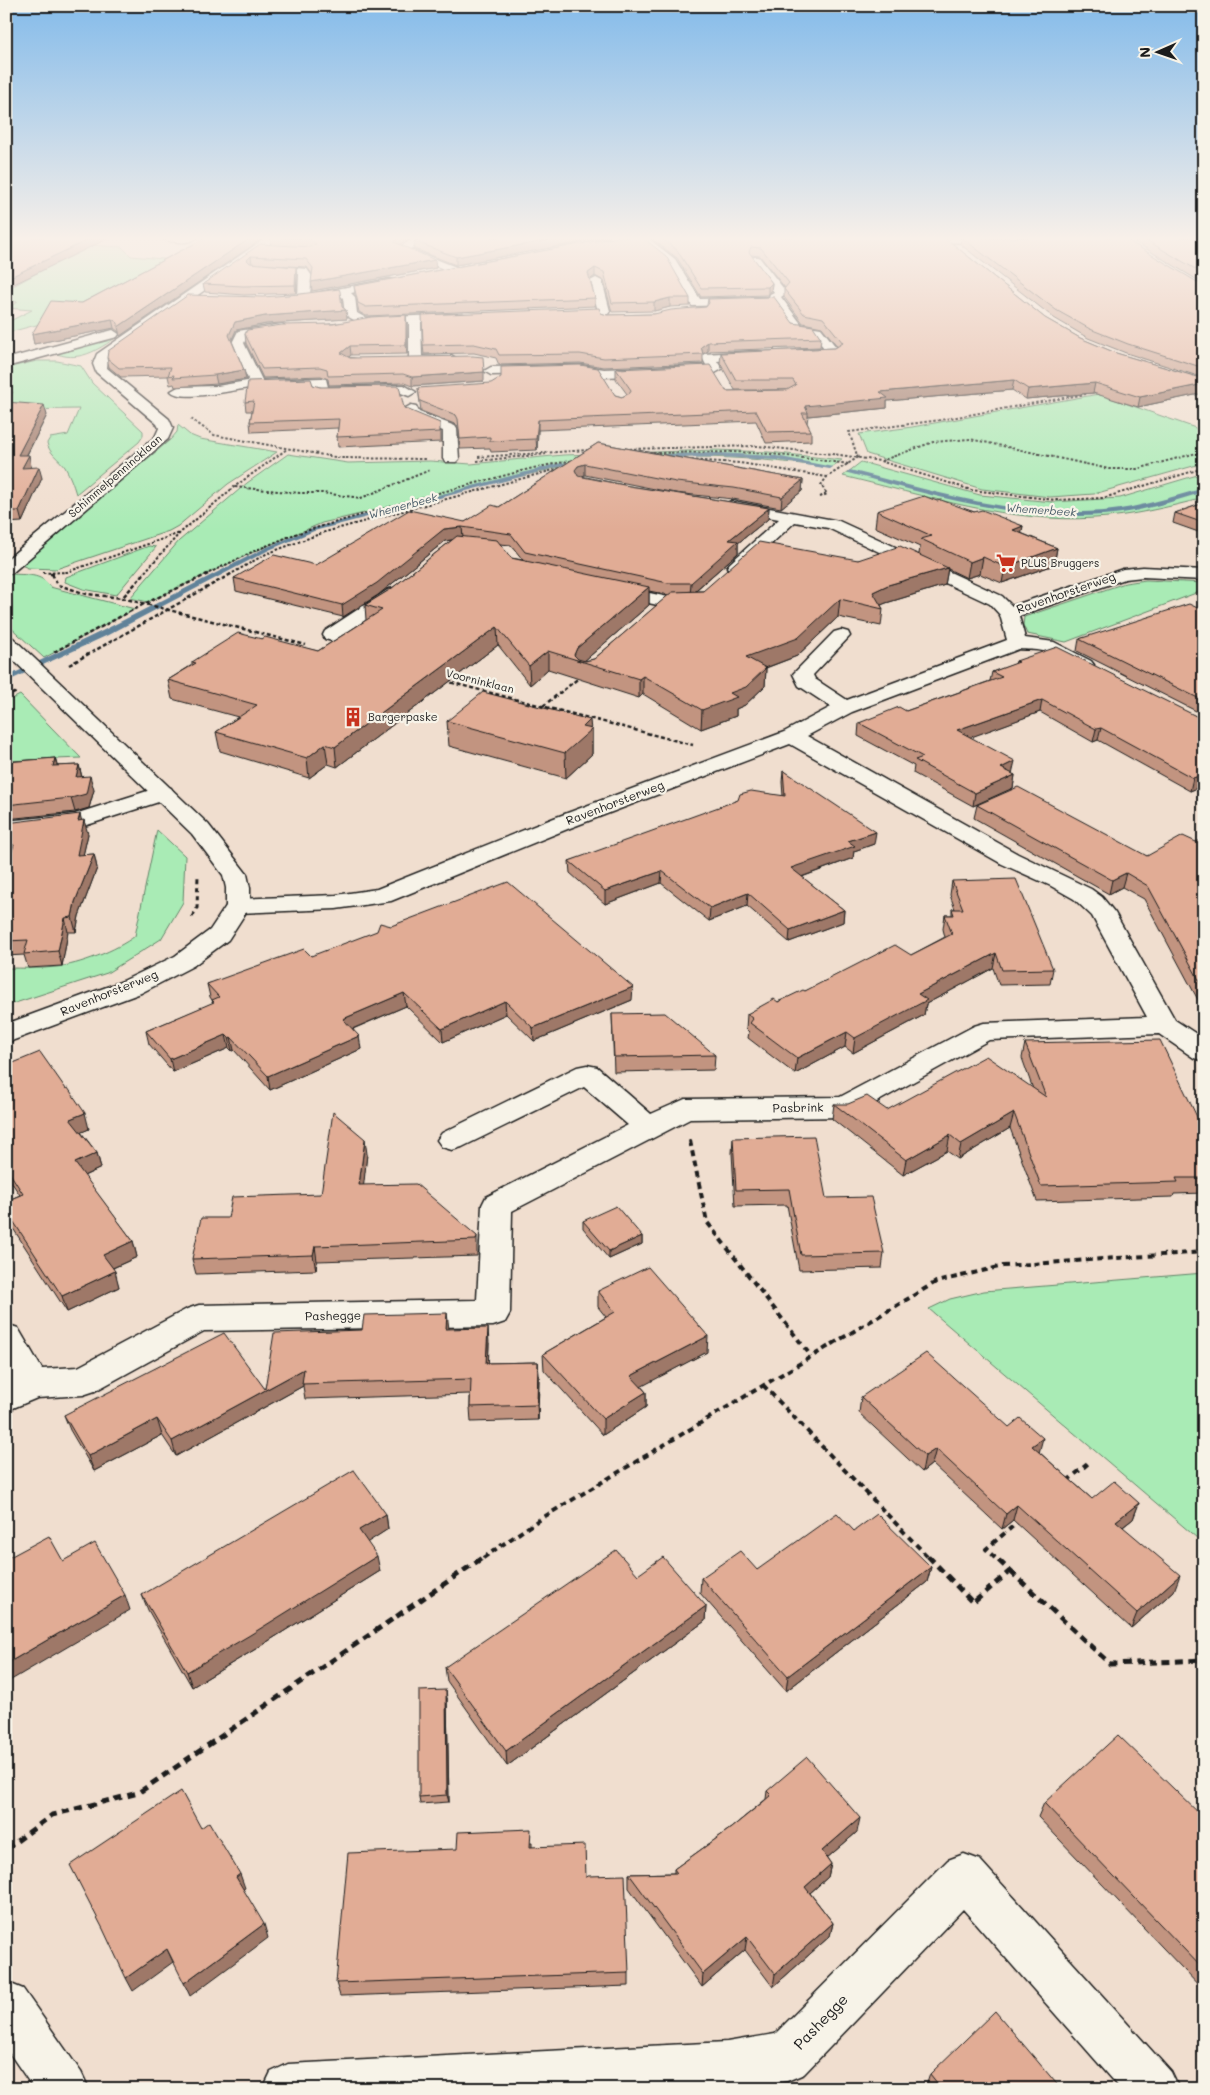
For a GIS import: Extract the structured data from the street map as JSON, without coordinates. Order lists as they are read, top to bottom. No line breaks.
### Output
{"streets":{"street":["Schimmelpennincklaan","Ravenhorsterweg","Pasbrink","Pashegge"],"path":["Voorninklaan"]},"crossings":[["Ravenhorsterweg","Voorninklaan"],["Pasbrink","Pashegge"]],"water":["Whemerbeek"],"places":{"supermarket":["PLUS Bruggers"],"building":["Bargerpaske"]},"north":"left"}
